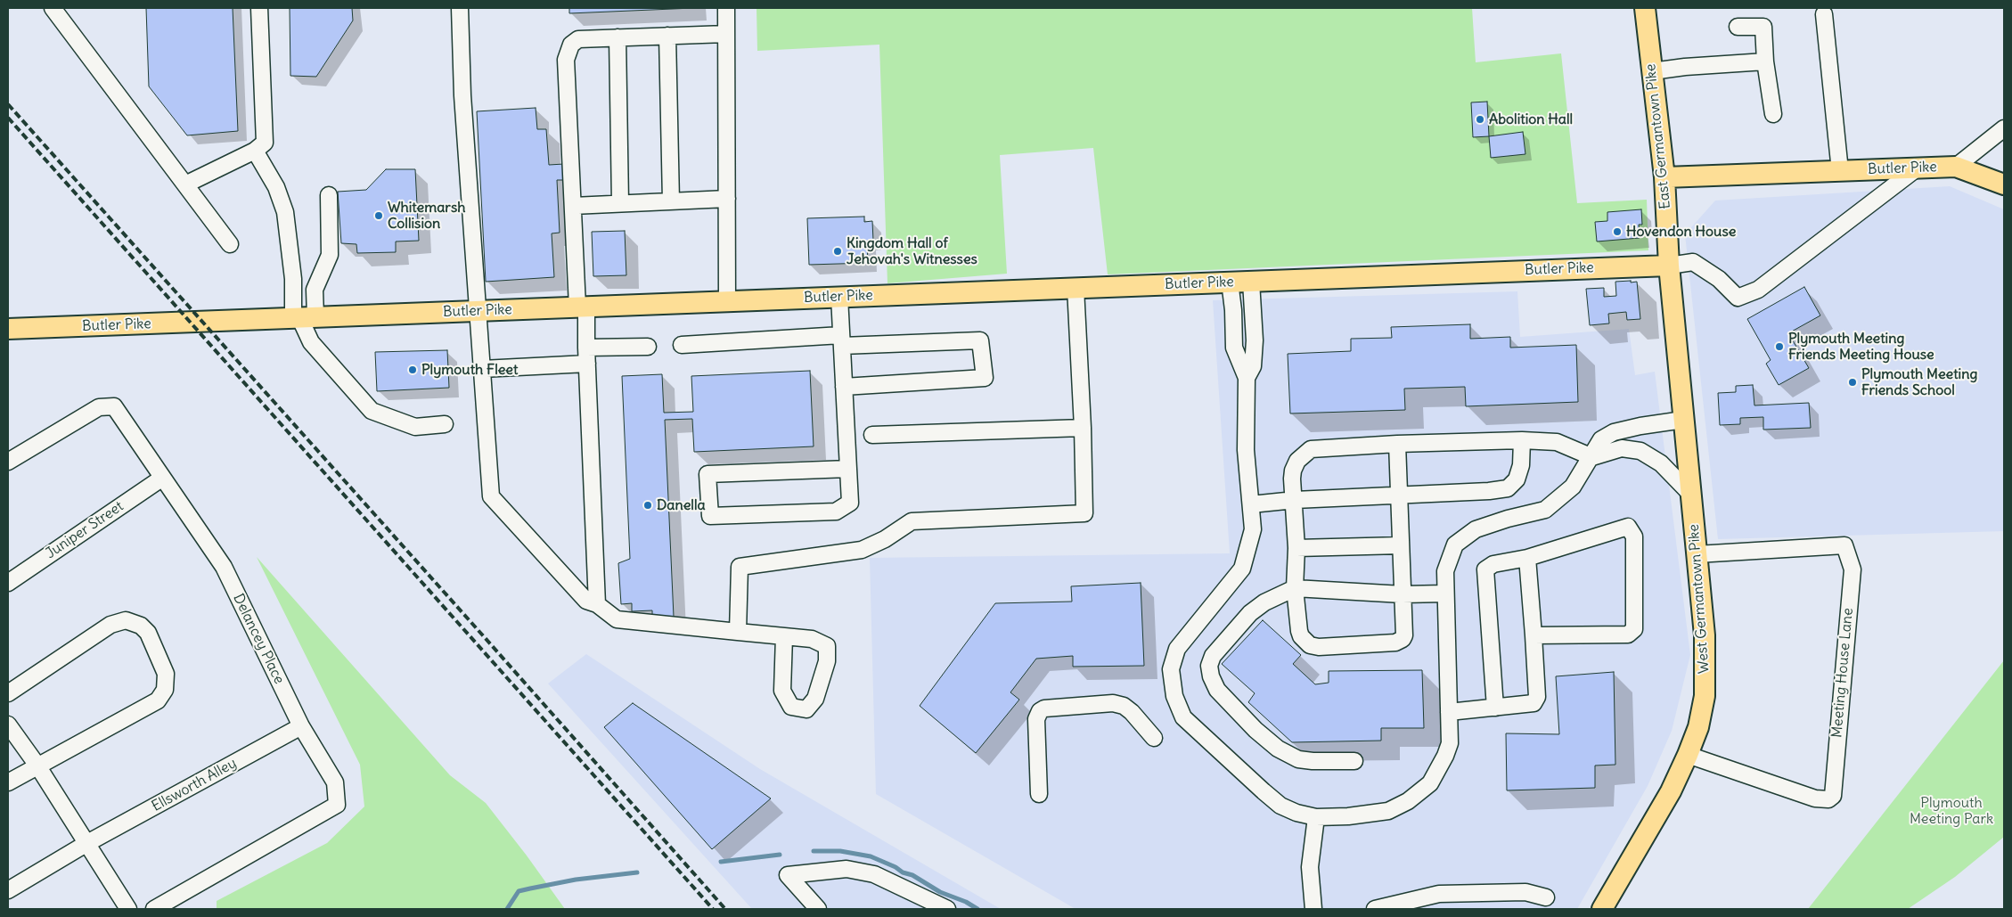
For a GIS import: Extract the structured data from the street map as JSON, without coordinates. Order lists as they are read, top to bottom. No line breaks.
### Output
{"streets":{"main road":["East Germantown Pike","Butler Pike","West Germantown Pike"],"street":["Juniper Street","Delancey Place","Meeting House Lane","Ellsworth Alley"]},"crossings":[["East Germantown Pike","Butler Pike"],["East Germantown Pike","West Germantown Pike"],["Butler Pike","West Germantown Pike"],["Juniper Street","Delancey Place"],["West Germantown Pike","Meeting House Lane"],["Delancey Place","Ellsworth Alley"]],"parks":["Plymouth Meeting Park"],"places":["Abolition Hall","Whitemarsh Collision","Hovendon House","Kingdom Hall of Jehovah's Witnesses","Plymouth Meeting Friends Meeting House","Plymouth Fleet","Plymouth Meeting Friends School","Danella"]}
